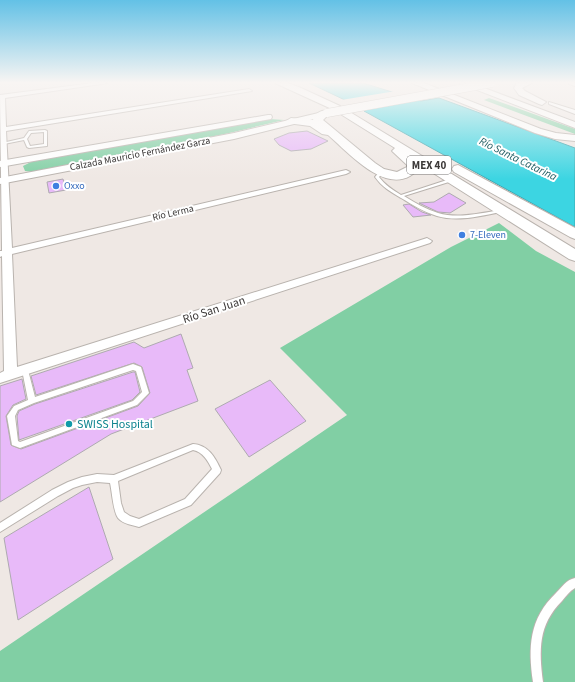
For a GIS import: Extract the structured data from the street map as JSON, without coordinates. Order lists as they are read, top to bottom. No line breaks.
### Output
{"streets":{"highway":["MEX 40"],"main road":["Calzada Mauricio Fernández Garza"],"street":["Río Lerma","Río San Juan"]},"water":["Río Santa Catarina"],"places":["Oxxo","7-Eleven","SWISS Hospital"]}
